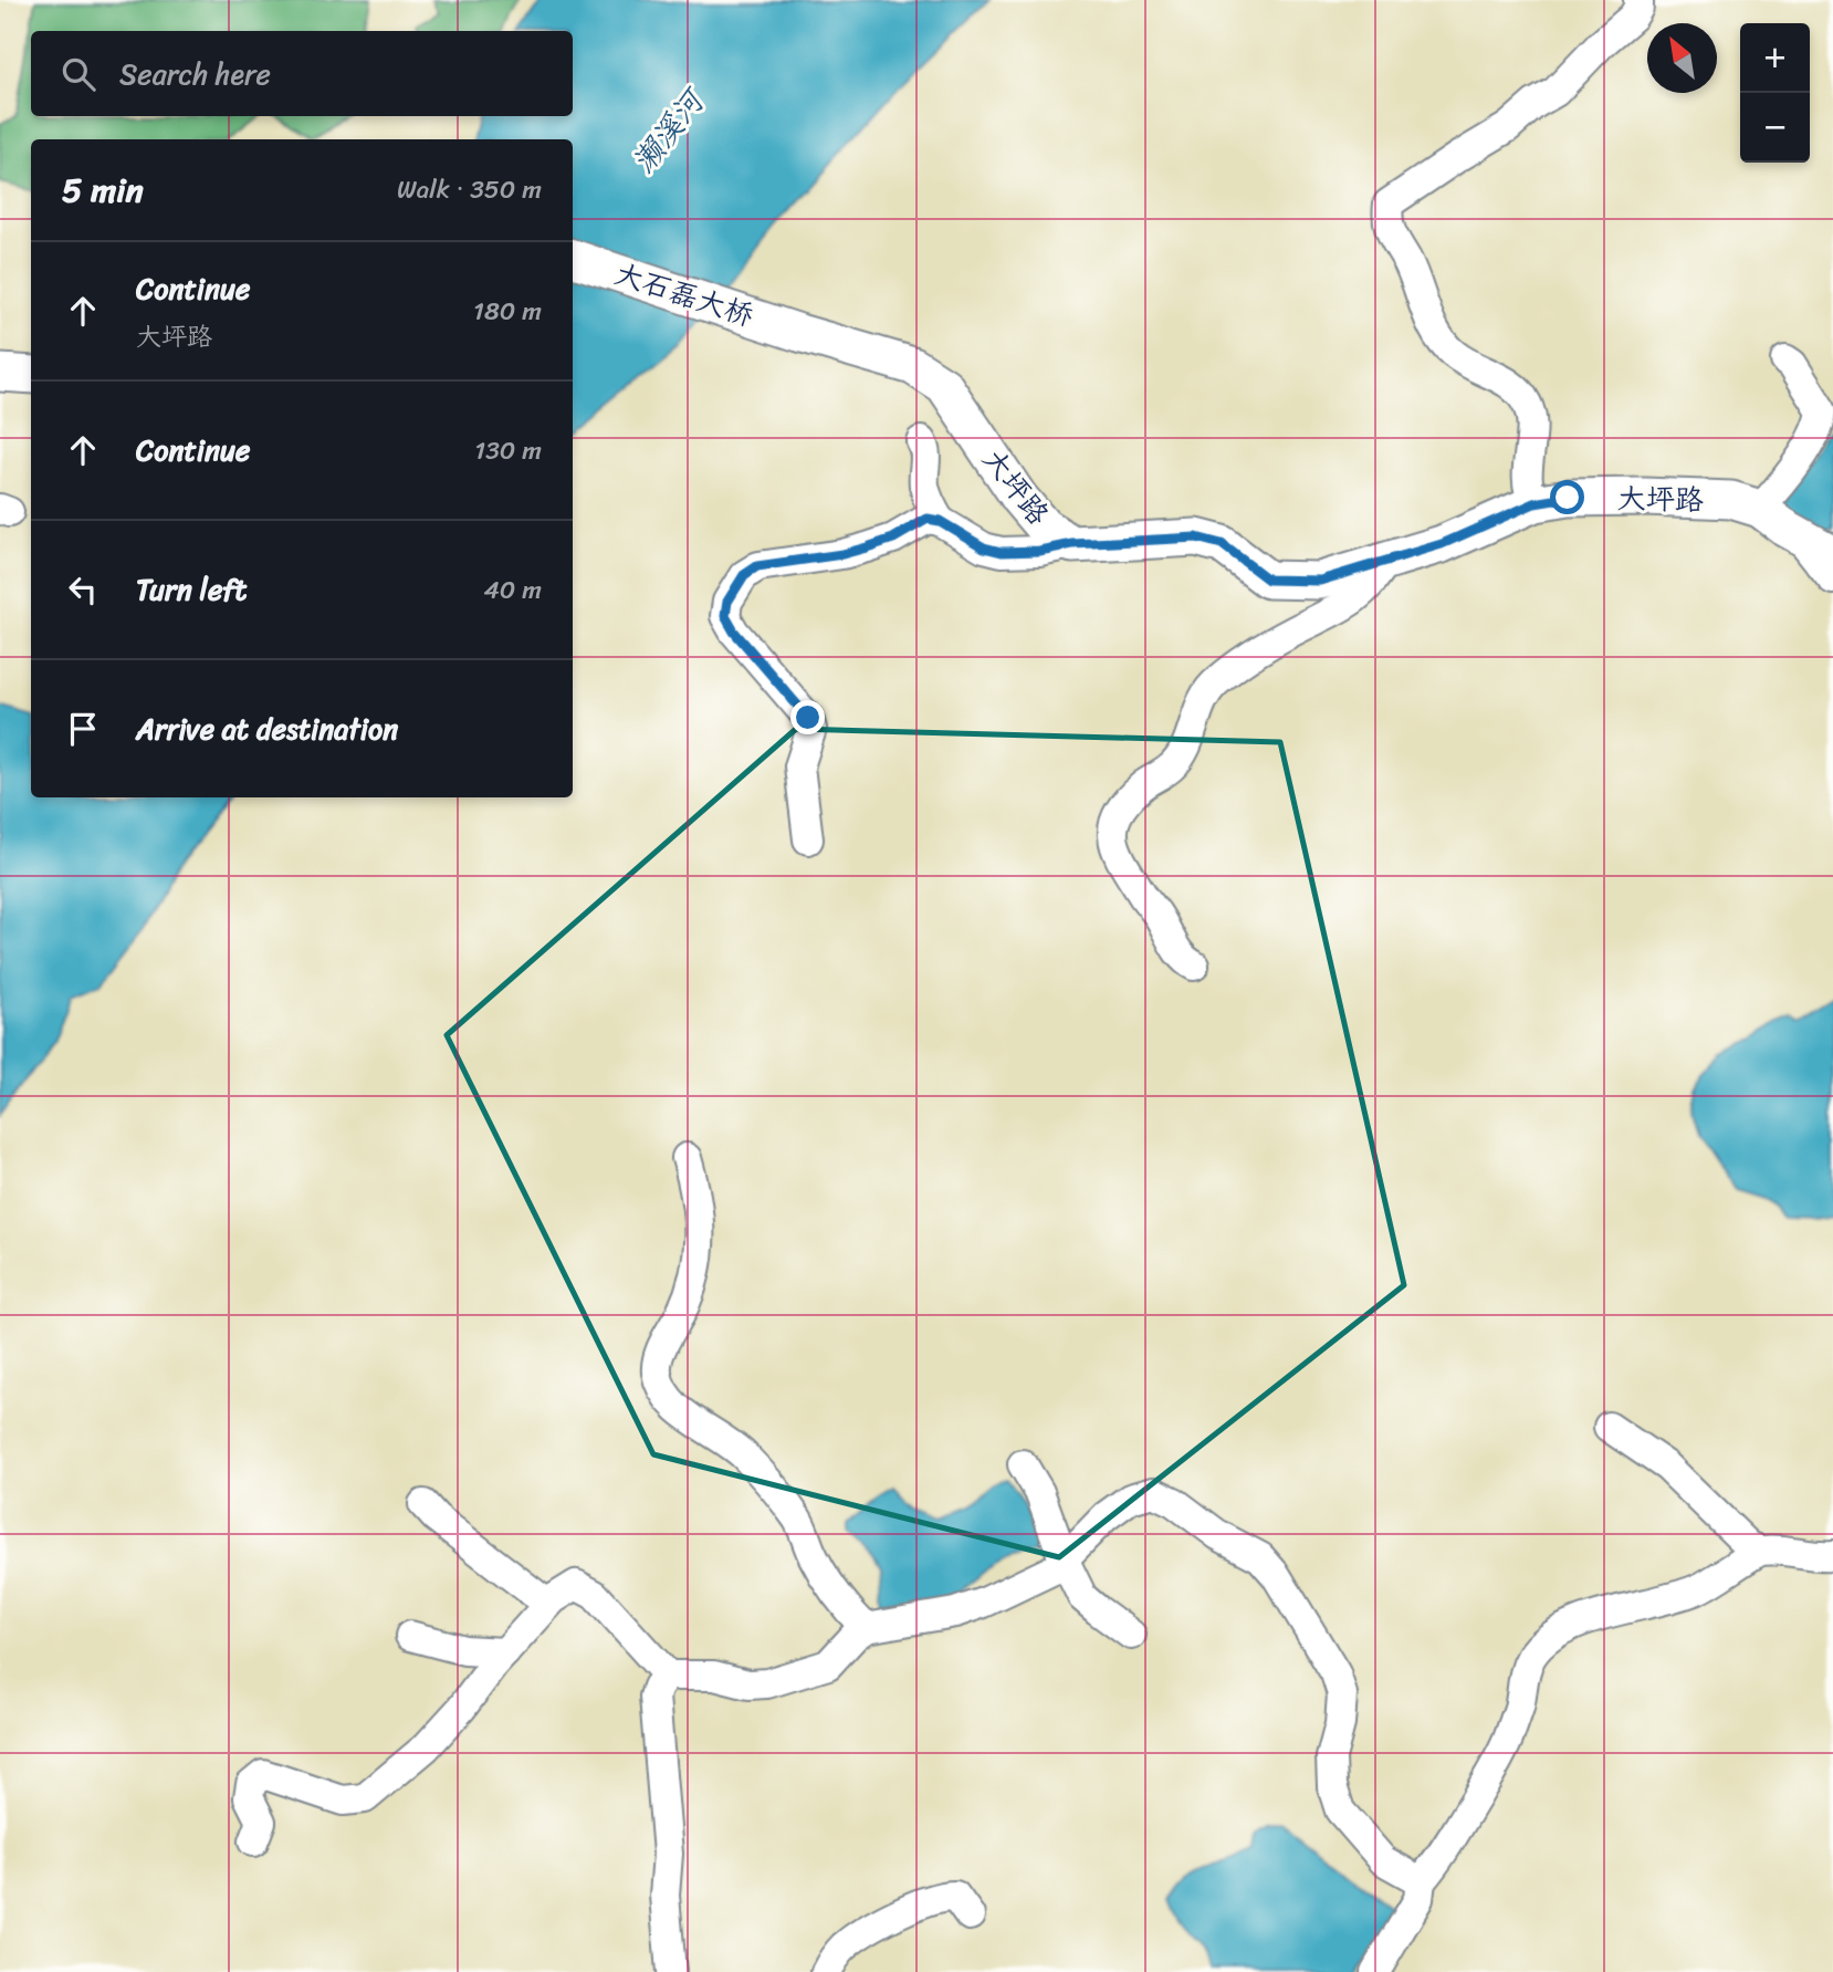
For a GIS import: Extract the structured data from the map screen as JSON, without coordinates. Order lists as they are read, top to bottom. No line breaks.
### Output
{"streets":{"main road":["大石磊大桥","大坪路"]},"crossings":[["大石磊大桥","大坪路"]],"water":["濑溪河"],"north":"top left","page":{"map_buttons":["+","−"],"search":"Search here","heading":["5 min","Walk · 350 m"],"list":[["Continue","大坪路","180 m"],["Continue","130 m"],["Turn left","40 m"],"Arrive at destination"]}}
